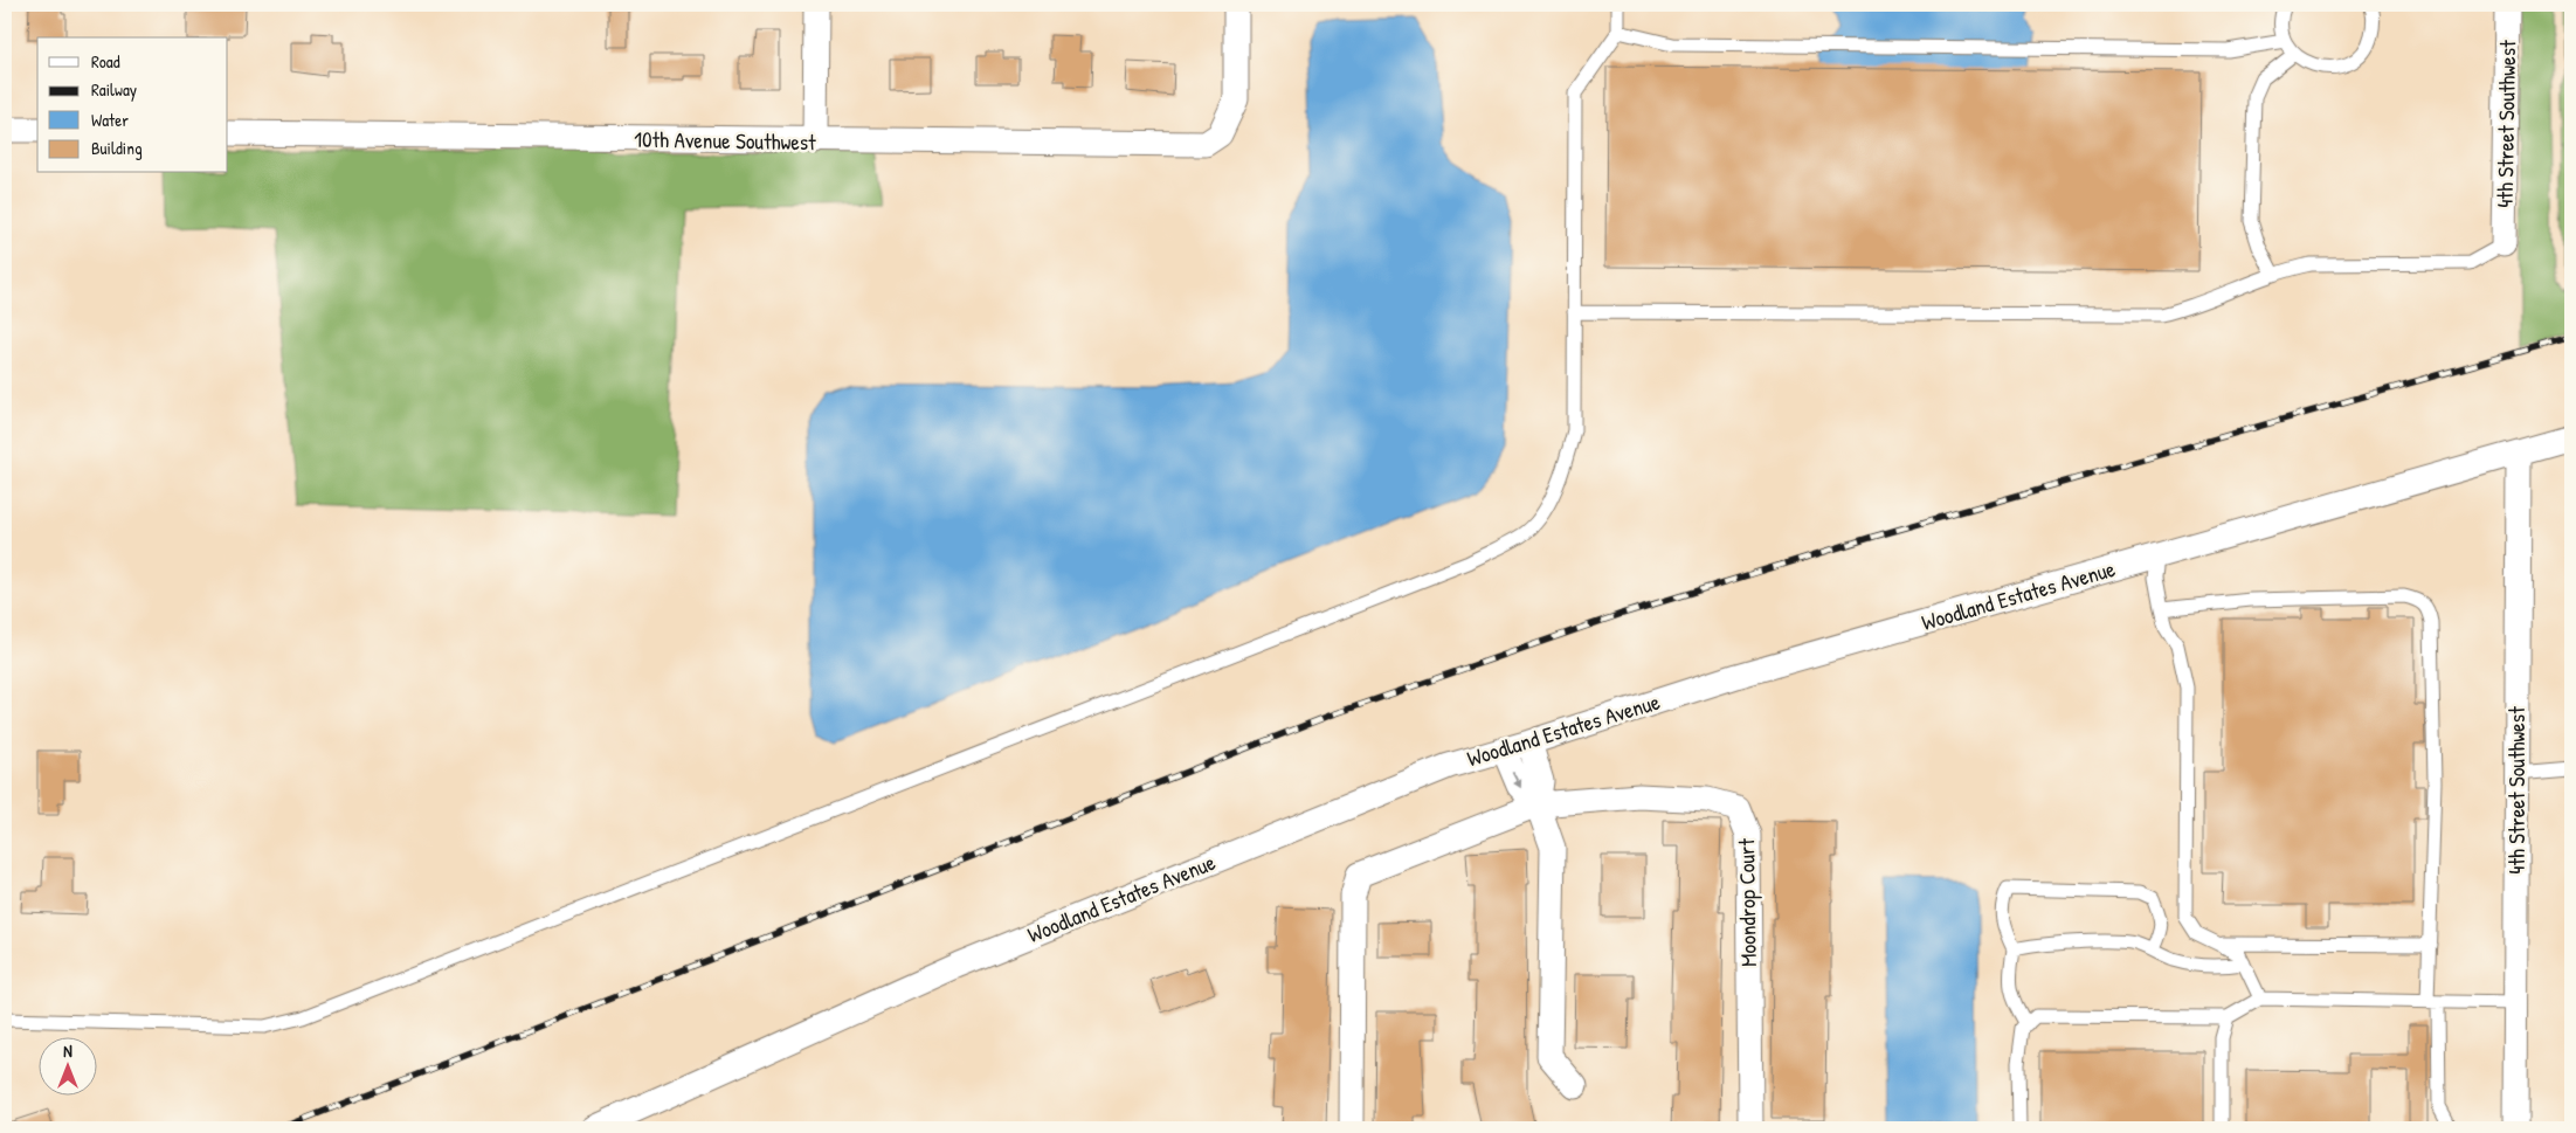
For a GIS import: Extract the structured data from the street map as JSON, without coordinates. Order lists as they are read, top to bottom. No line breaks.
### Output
{"streets":{"street":["4th Street Southwest","10th Avenue Southwest","Woodland Estates Avenue","Moondrop Court"]},"crossings":[["4th Street Southwest","Woodland Estates Avenue"]],"legend":["Road","Railway","Water","Building"],"north":"top"}
